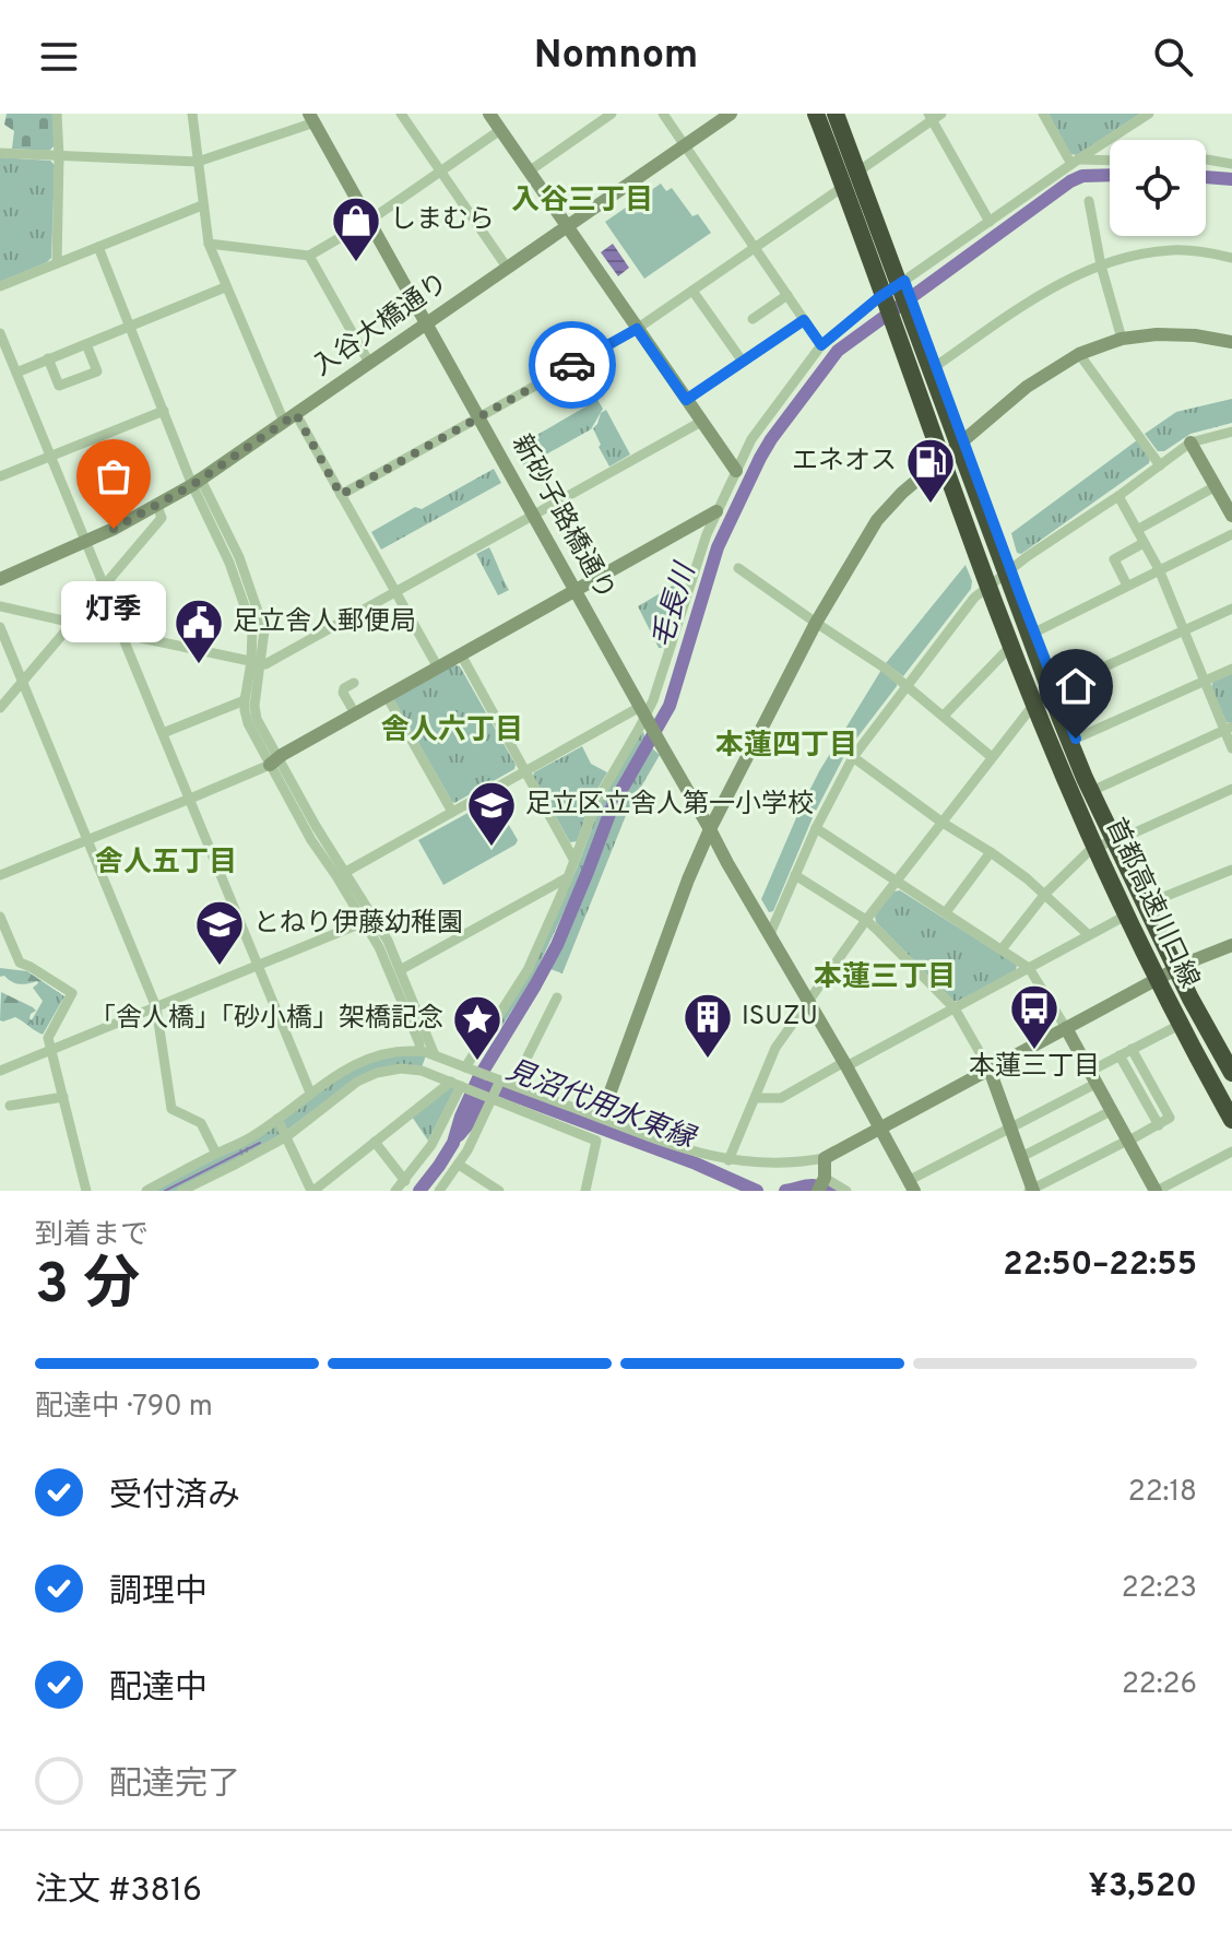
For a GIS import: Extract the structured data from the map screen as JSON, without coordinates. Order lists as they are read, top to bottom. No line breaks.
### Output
{"streets":{"highway":["首都高速川口線"],"street":["入谷大橋通り","新砂子路橋通り"]},"crossings":[["入谷大橋通り","新砂子路橋通り"]],"districts":["入谷三丁目","舎人六丁目","本蓮四丁目","舎人五丁目","本蓮三丁目"],"water":["毛長川","見沼代用水東縁"],"places":{"shop":["しまむら"],"fuel station":["エネオス"],"other":["灯季"],"public building":["足立舎人郵便局"],"school or university":["足立区立舎人第一小学校","とねり伊藤幼稚園"],"bus stop":["本蓮三丁目"],"building":["ISUZU"],"place":["「舎人橋」「砂小橋」架橋記念"]},"page":{"header":"Nomnom","bubble":"灯季","heading":["3 分","到着まで","22:50–22:55"],"panel":["注文 #3816","¥3,520"],"bar":"配達中 · 790 m","list":[["受付済み","22:18"],["調理中","22:23"],["配達中","22:26"],"配達完了"]}}
